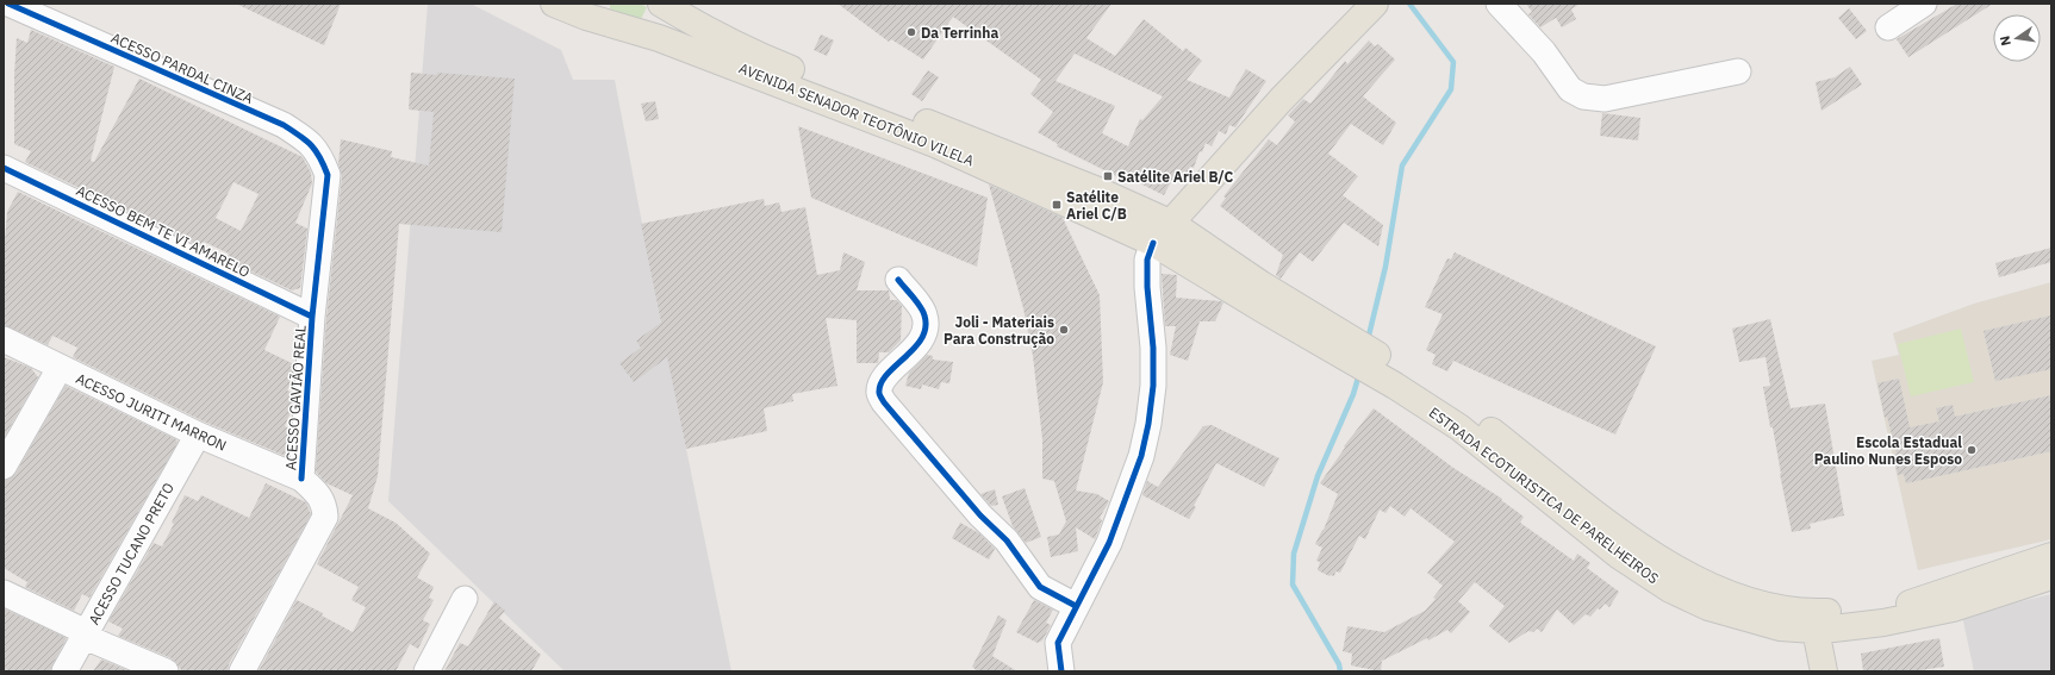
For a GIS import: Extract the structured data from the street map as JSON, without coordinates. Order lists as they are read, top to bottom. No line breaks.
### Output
{"streets":{"main road":["AVENIDA SENADOR TEOTÔNIO VILELA","ESTRADA ECOTURISTICA DE PARELHEIROS"],"street":["ACESSO PARDAL CINZA","ACESSO BEM TE VI AMARELO","ACESSO GAVIÃO REAL","ACESSO JURITI MARRON","ACESSO TUCANO PRETO"]},"crossings":[["ACESSO PARDAL CINZA","ACESSO GAVIÃO REAL"],["AVENIDA SENADOR TEOTÔNIO VILELA","ESTRADA ECOTURISTICA DE PARELHEIROS"],["ACESSO BEM TE VI AMARELO","ACESSO GAVIÃO REAL"],["ACESSO GAVIÃO REAL","ACESSO JURITI MARRON"],["ACESSO JURITI MARRON","ACESSO TUCANO PRETO"]],"places":{"other":["Da Terrinha","Joli - Materiais Para Construção","Escola Estadual Paulino Nunes Esposo"],"transit":["Satélite Ariel B/C","Satélite Ariel C/B"]},"north":"left"}
